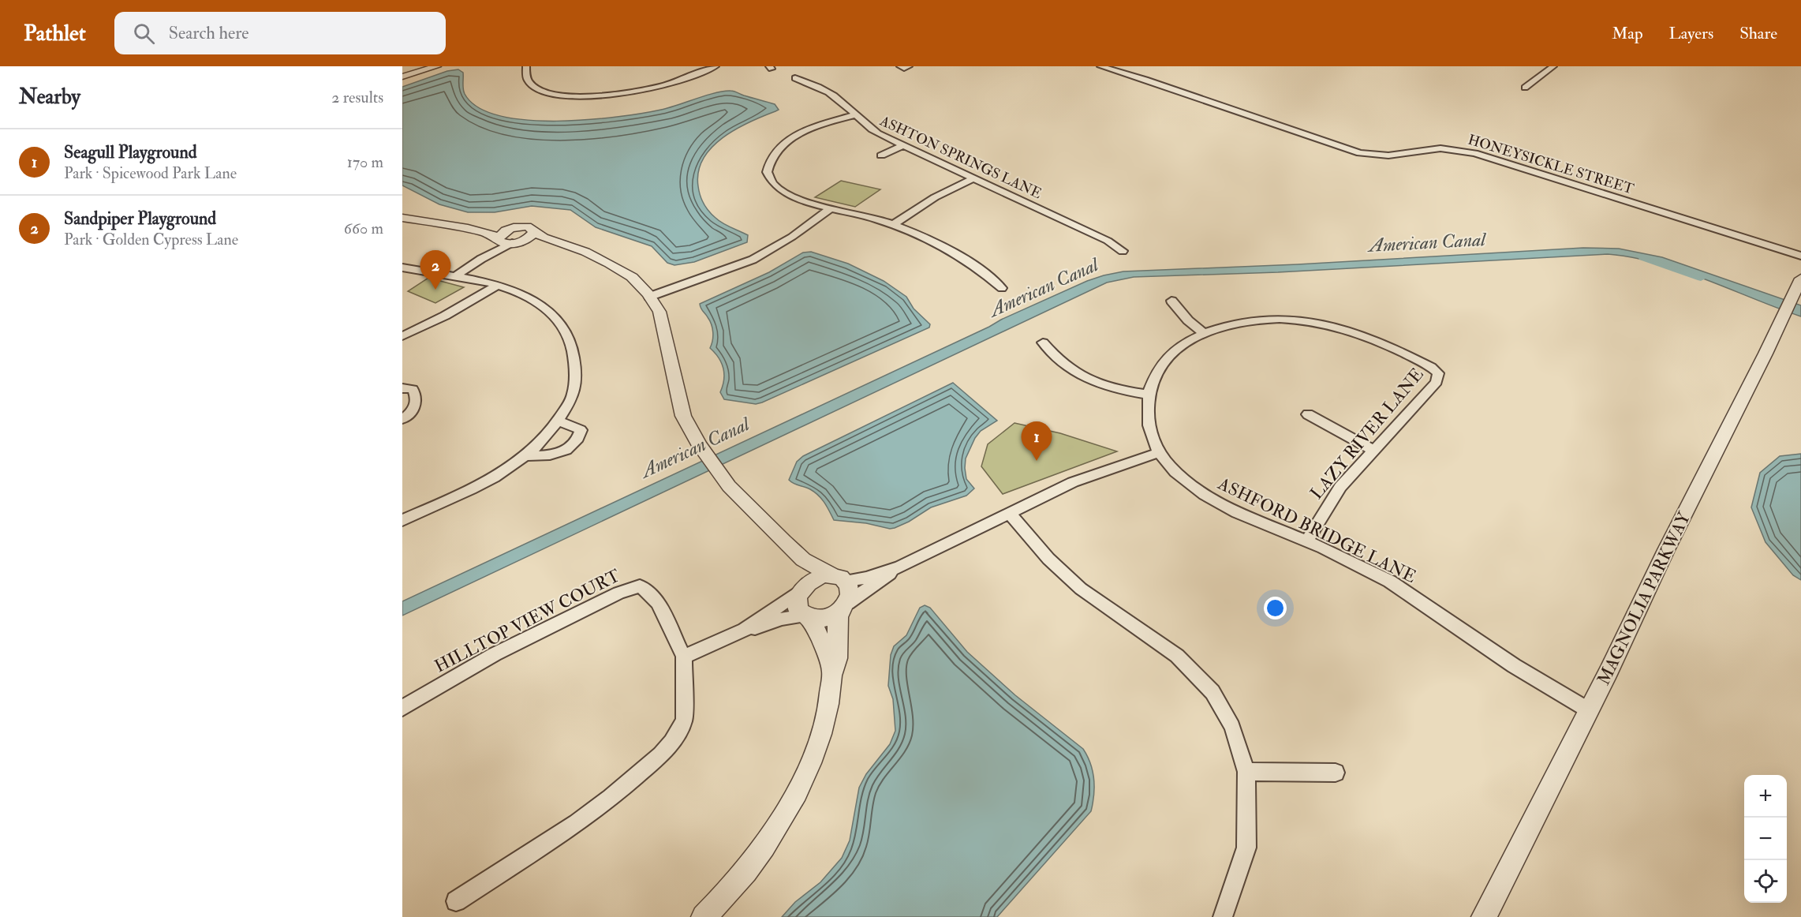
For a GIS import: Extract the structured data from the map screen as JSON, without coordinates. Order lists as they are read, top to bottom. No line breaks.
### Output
{"streets":{"street":["ASHTON SPRINGS LANE","HONEYSICKLE STREET","LAZY RIVER LANE","ASHFORD BRIDGE LANE","MAGNOLIA PARKWAY","HILLTOP VIEW COURT"]},"crossings":[["LAZY RIVER LANE","ASHFORD BRIDGE LANE"],["ASHFORD BRIDGE LANE","MAGNOLIA PARKWAY"]],"water":["American Canal"],"page":{"header":"Pathlet","search":"Search here","nav":["Map","Layers","Share"],"heading":["Nearby","2 results"],"list":[{"mark":"1","name":"Seagull Playground","note":"Park · Spicewood Park Lane","value":"170 m"},{"mark":"2","name":"Sandpiper Playground","note":"Park · Golden Cypress Lane","value":"660 m"}],"pins":["2","1"],"map_buttons":["+","−"]}}
